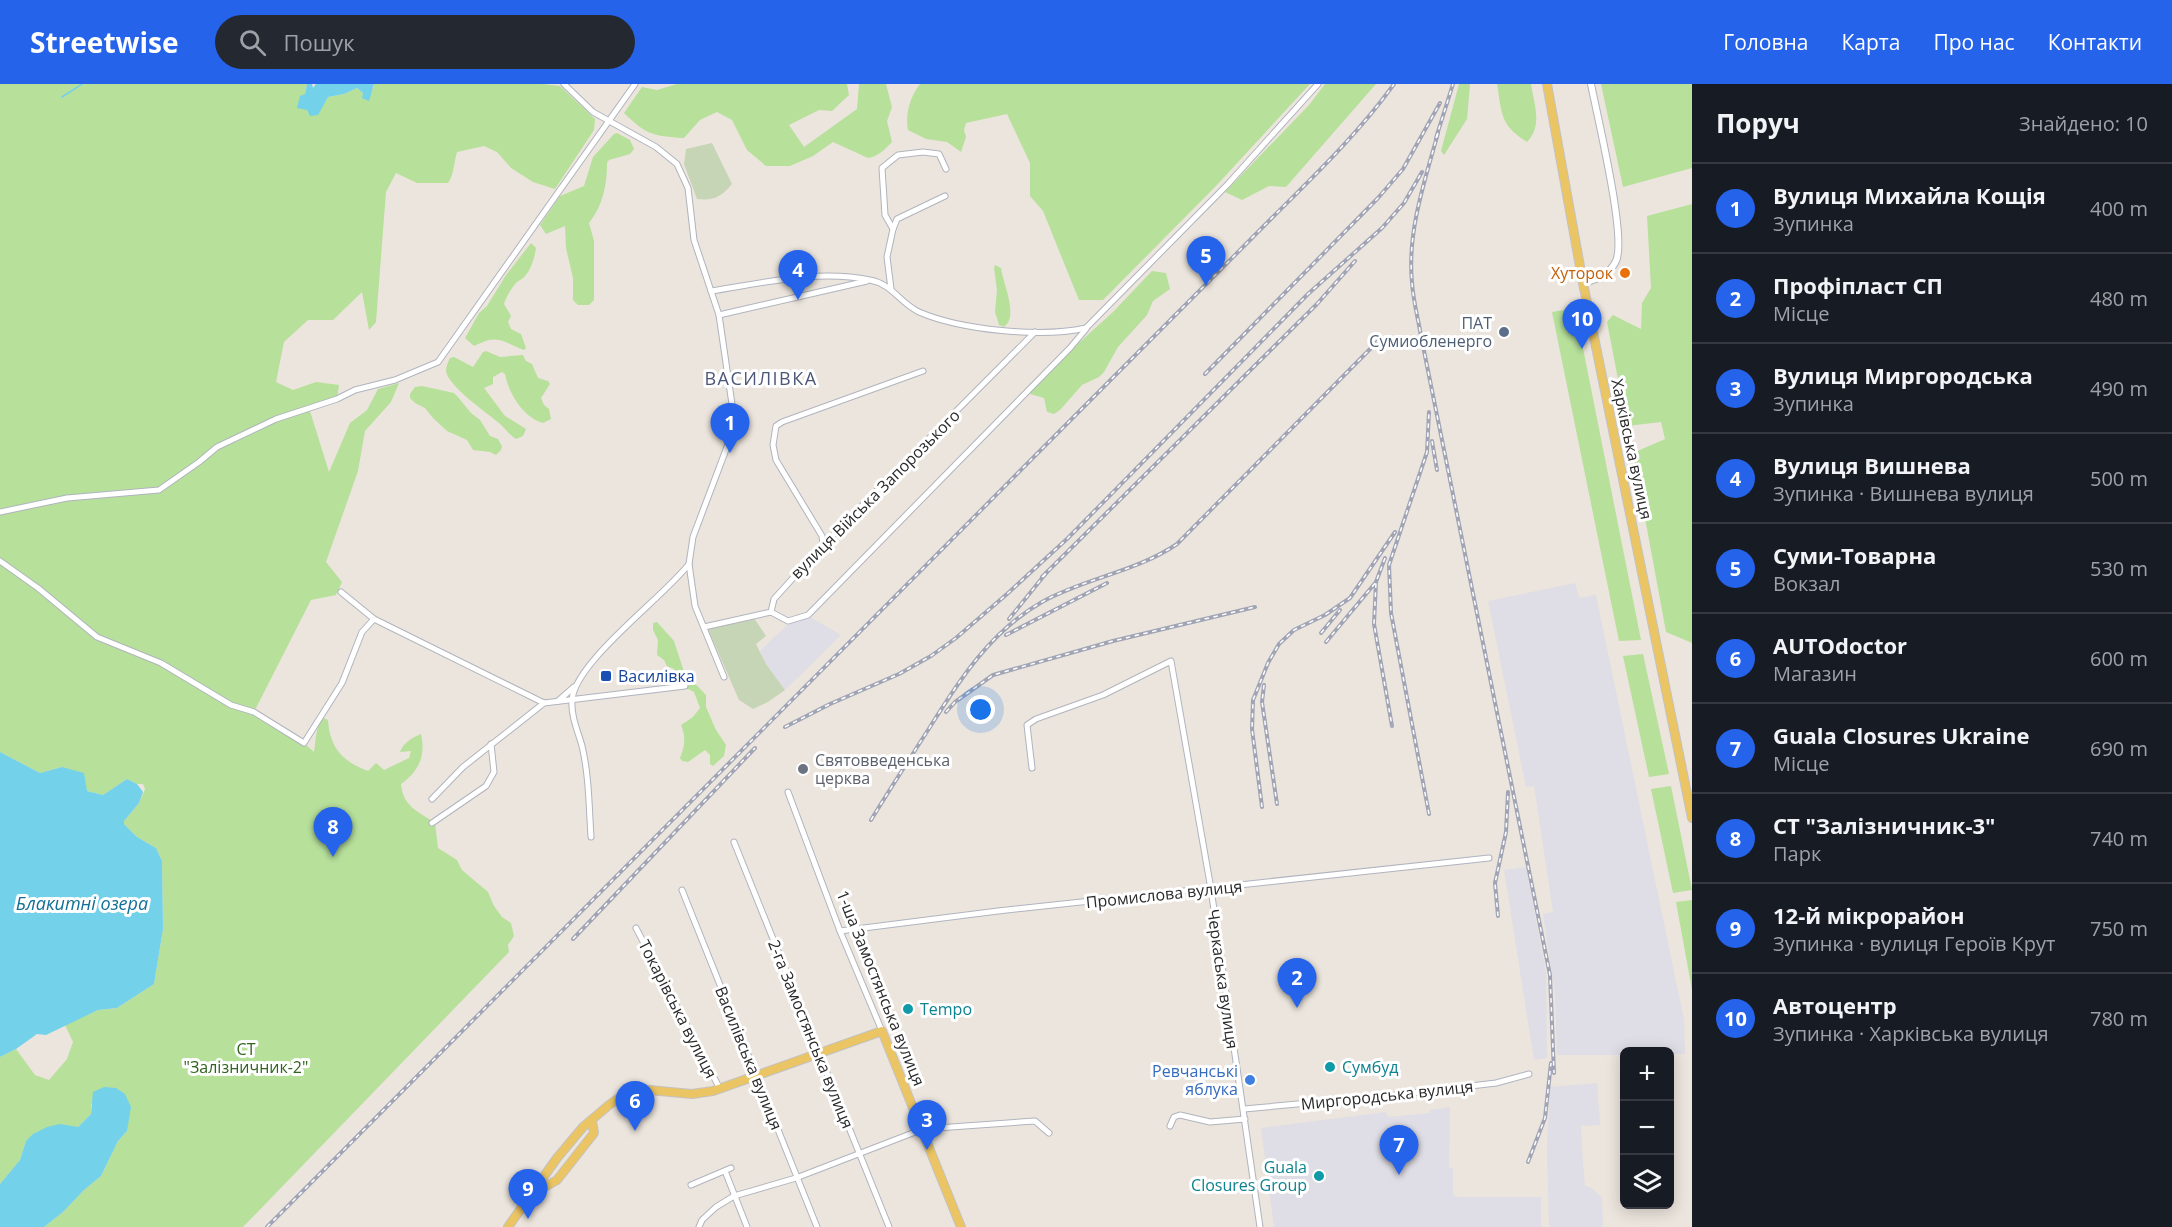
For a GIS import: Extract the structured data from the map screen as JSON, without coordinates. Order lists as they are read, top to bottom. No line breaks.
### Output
{"streets":{"main road":["Харківська вулиця","1-ша Замостянська вулиця"],"street":["вулиця Війська Запорозького","Промислова вулиця","Черкаська вулиця","Токарівська вулиця","2-га Замостянська вулиця","Василівська вулиця","Миргородська вулиця"]},"crossings":[["Промислова вулиця","Черкаська вулиця"],["Промислова вулиця","1-ша Замостянська вулиця"],["Черкаська вулиця","Миргородська вулиця"]],"districts":["ВАСИЛІВКА"],"water":["Блакитні озера"],"parks":["СТ \"Залізничник-2\""],"places":{"other":["Хуторок","ПАТ Сумиобленерго","Святовведенська церква","Tempo","Сумбуд","Ревчанські яблука","Guala Closures Group"],"transit":["Василівка"]},"page":{"header":"Streetwise","search":"Пошук","nav":["Головна","Карта","Про нас","Контакти"],"heading":["Поруч","Знайдено: 10"],"list":[{"mark":"1","name":"Вулиця Михайла Кощія","note":"Зупинка","value":"400 m"},{"mark":"2","name":"Профіпласт СП","note":"Місце","value":"480 m"},{"mark":"3","name":"Вулиця Миргородська","note":"Зупинка","value":"490 m"},{"mark":"4","name":"Вулиця Вишнева","note":"Зупинка · Вишнева вулиця","value":"500 m"},{"mark":"5","name":"Суми-Товарна","note":"Вокзал","value":"530 m"},{"mark":"6","name":"AUTOdoctor","note":"Магазин","value":"600 m"},{"mark":"7","name":"Guala Closures Ukraine","note":"Місце","value":"690 m"},{"mark":"8","name":"СТ \"Залізничник-3\"","note":"Парк","value":"740 m"},{"mark":"9","name":"12-й мікрорайон","note":"Зупинка · вулиця Героїв Крут","value":"750 m"},{"mark":"10","name":"Автоцентр","note":"Зупинка · Харківська вулиця","value":"780 m"}],"pins":["5","4","10","1","8","2","6","3","7","9"],"map_buttons":["+","−"]}}
